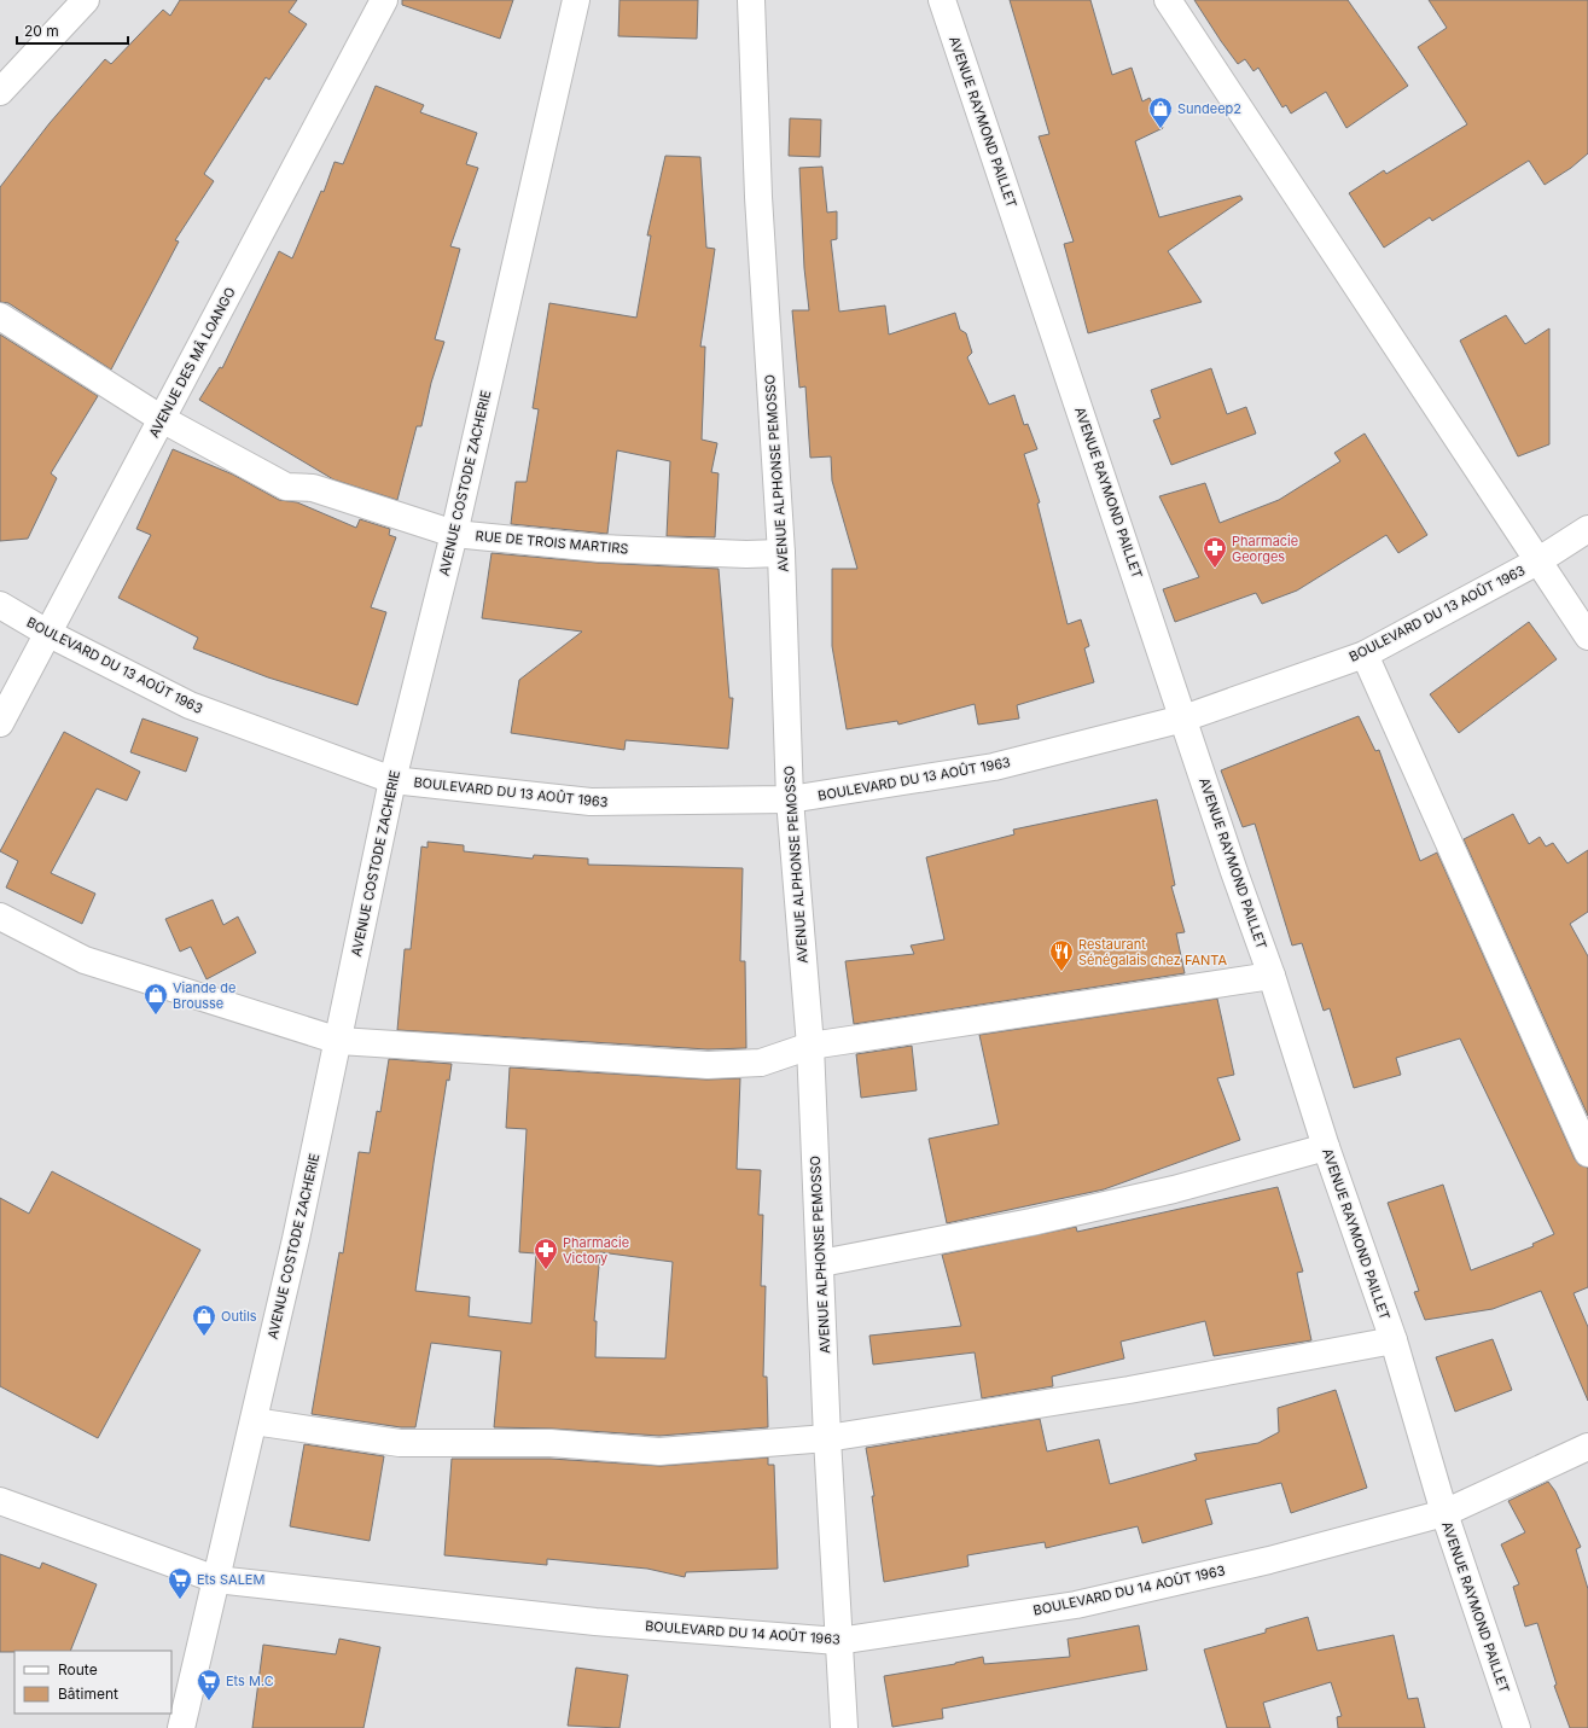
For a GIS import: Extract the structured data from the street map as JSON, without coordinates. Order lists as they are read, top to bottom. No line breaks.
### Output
{"streets":{"street":["AVENUE RAYMOND PAILLET","AVENUE DES MÂ LOANGO","AVENUE ALPHONSE PEMOSSO","AVENUE COSTODE ZACHERIE","RUE DE TROIS MARTIRS","BOULEVARD DU 13 AOÛT 1963","BOULEVARD DU 14 AOÛT 1963"]},"crossings":[["AVENUE RAYMOND PAILLET","BOULEVARD DU 13 AOÛT 1963"],["AVENUE RAYMOND PAILLET","BOULEVARD DU 14 AOÛT 1963"],["AVENUE DES MÂ LOANGO","RUE DE TROIS MARTIRS"],["AVENUE DES MÂ LOANGO","BOULEVARD DU 13 AOÛT 1963"],["AVENUE ALPHONSE PEMOSSO","RUE DE TROIS MARTIRS"],["AVENUE ALPHONSE PEMOSSO","BOULEVARD DU 13 AOÛT 1963"],["AVENUE ALPHONSE PEMOSSO","BOULEVARD DU 14 AOÛT 1963"],["AVENUE COSTODE ZACHERIE","RUE DE TROIS MARTIRS"],["AVENUE COSTODE ZACHERIE","BOULEVARD DU 13 AOÛT 1963"],["AVENUE COSTODE ZACHERIE","BOULEVARD DU 14 AOÛT 1963"]],"places":{"shop":["Sundeep2","Viande de Brousse","Outils"],"pharmacy":["Pharmacie Georges","Pharmacie Victory"],"restaurant":["Restaurant Sénégalais chez FANTA"],"supermarket":["Ets SALEM","Ets M.C"]},"legend":["Route","Bâtiment"],"scale_bar":"20 m"}
